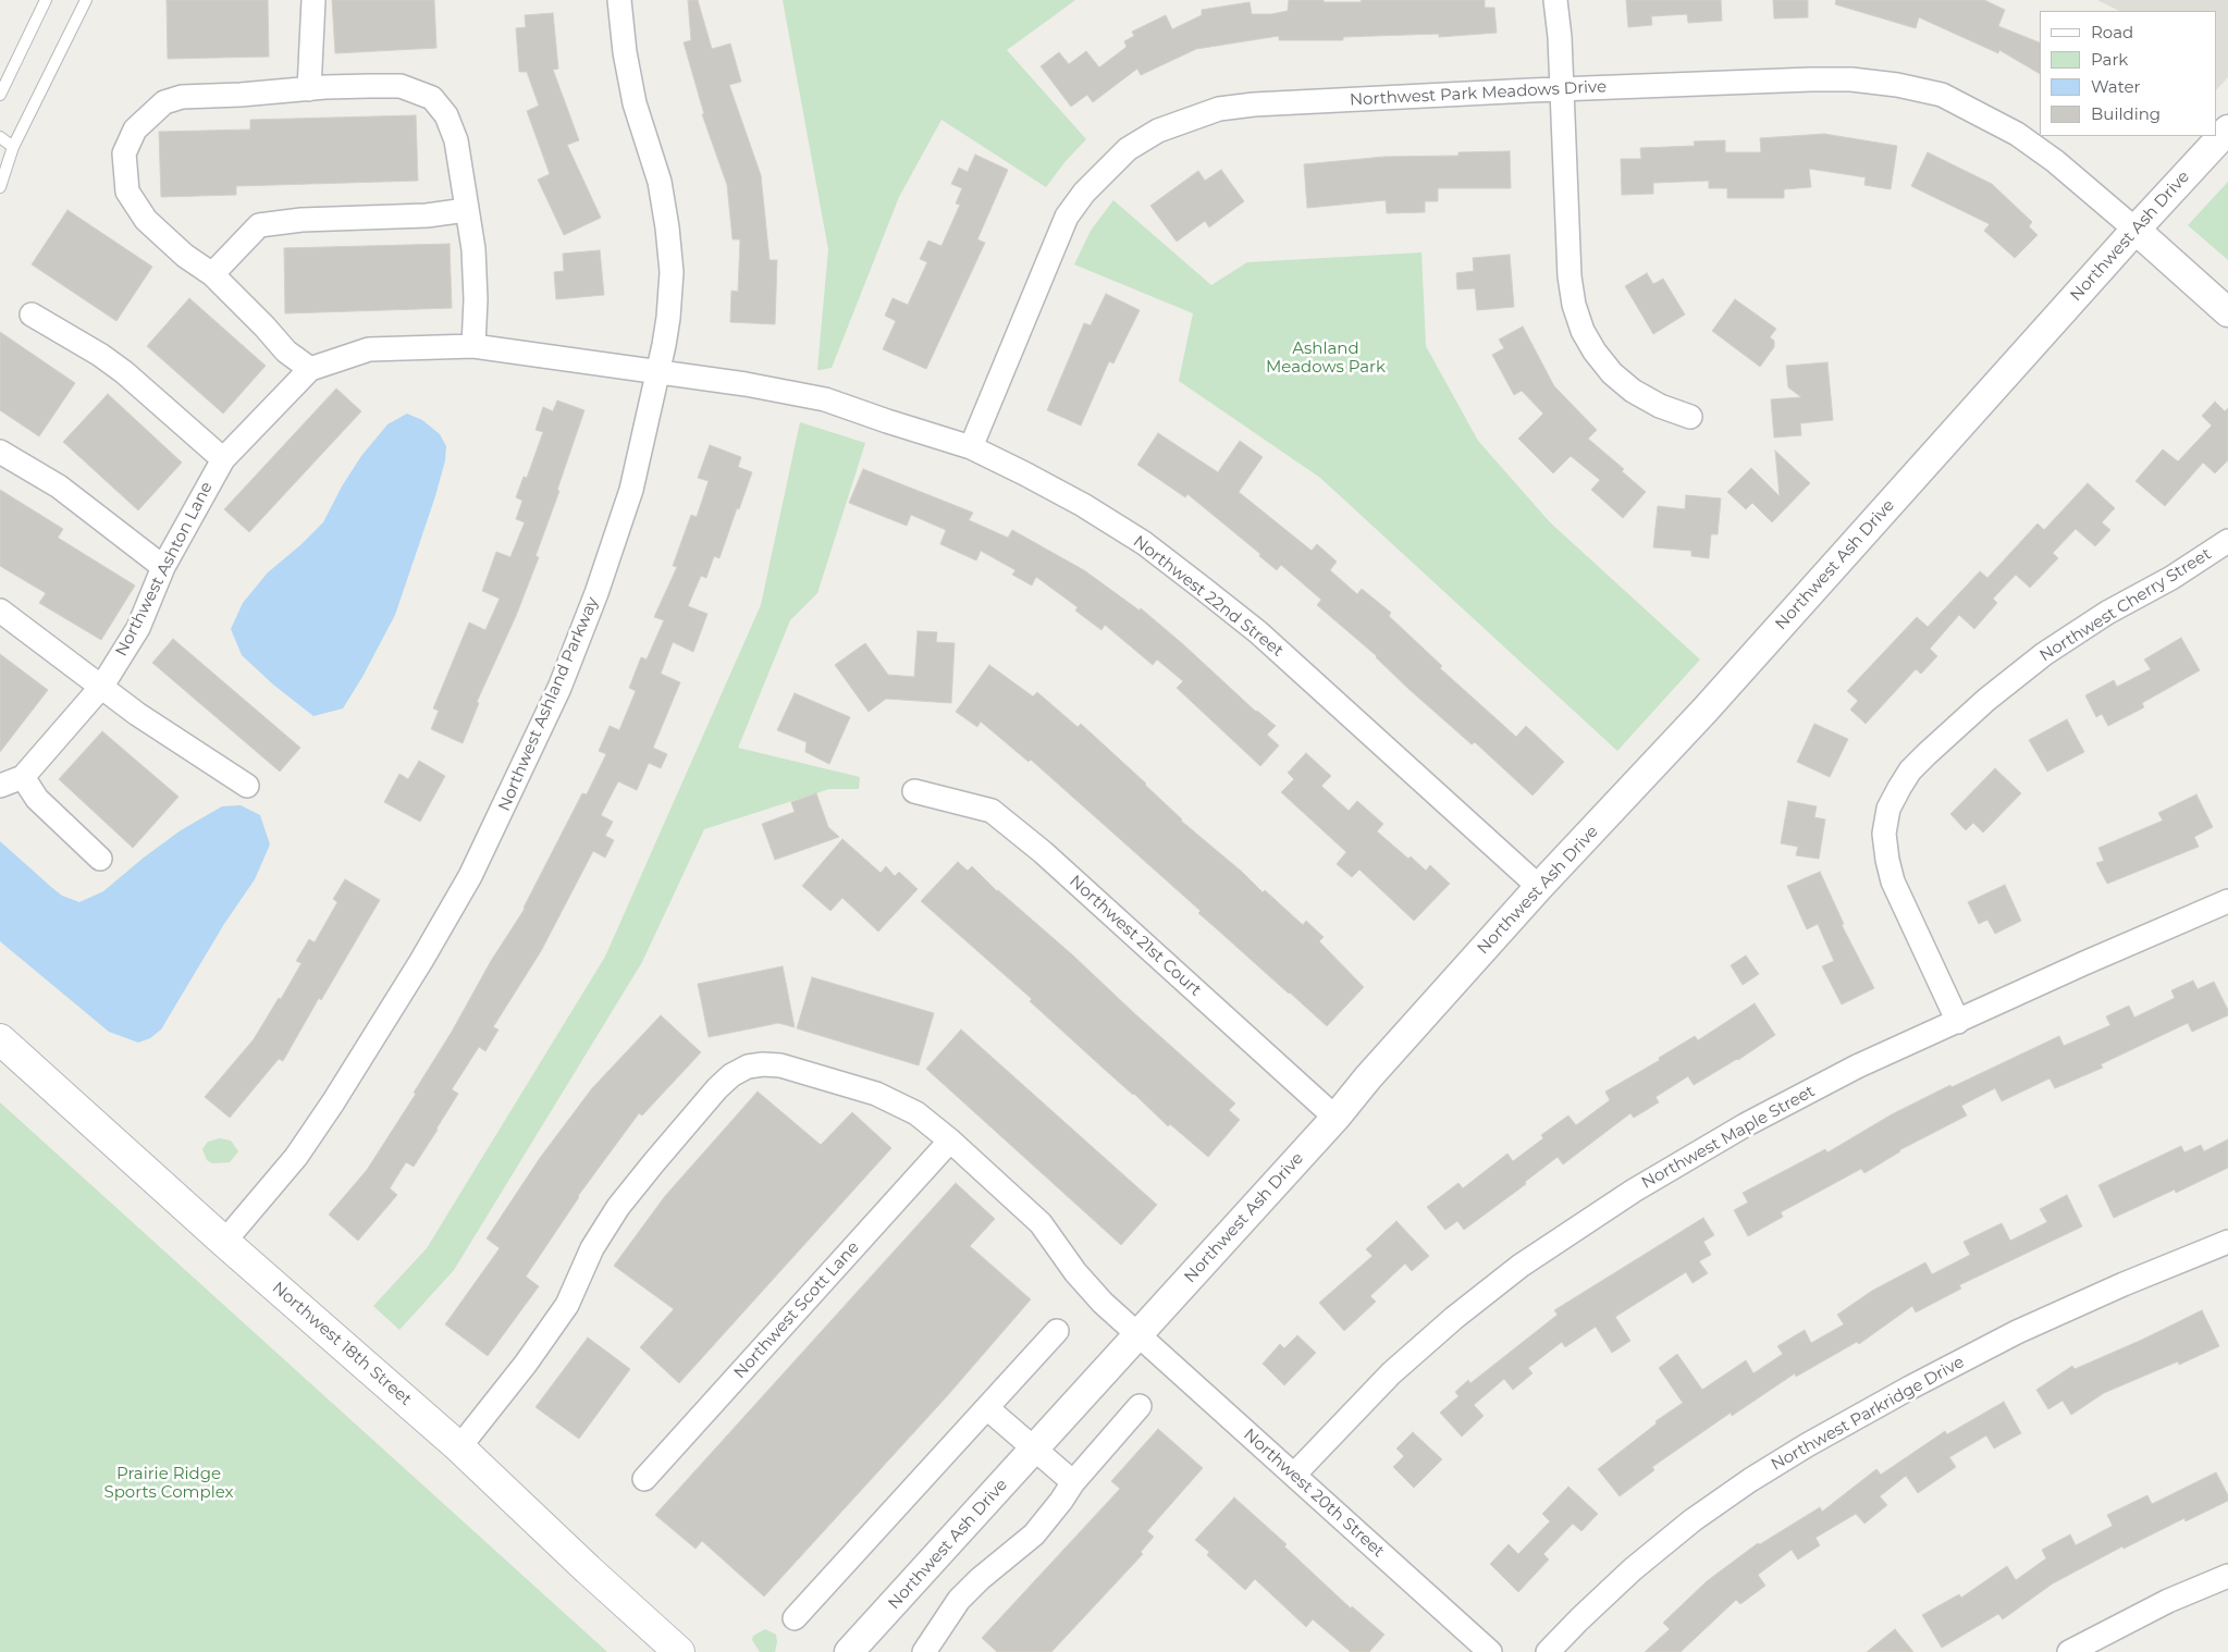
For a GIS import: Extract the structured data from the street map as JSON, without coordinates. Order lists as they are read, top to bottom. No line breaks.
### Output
{"streets":{"main road":["Northwest 18th Street"],"street":["Northwest Park Meadows Drive","Northwest Ash Drive","Northwest Ashton Lane","Northwest 22nd Street","Northwest Cherry Street","Northwest Ashland Parkway","Northwest 21st Court","Northwest Maple Street","Northwest Scott Lane","Northwest Parkridge Drive","Northwest 20th Street"]},"crossings":[["Northwest Park Meadows Drive","Northwest Ash Drive"],["Northwest Park Meadows Drive","Northwest 22nd Street"],["Northwest Ash Drive","Northwest 22nd Street"],["Northwest Ash Drive","Northwest 21st Court"],["Northwest Ash Drive","Northwest 20th Street"],["Northwest Ashton Lane","Northwest 22nd Street"],["Northwest Ashton Lane","Northwest Ashland Parkway"],["Northwest 22nd Street","Northwest Ashland Parkway"],["Northwest Cherry Street","Northwest Maple Street"],["Northwest Ashland Parkway","Northwest 18th Street"],["Northwest Maple Street","Northwest 20th Street"],["Northwest Scott Lane","Northwest 20th Street"],["Northwest 18th Street","Northwest 20th Street"]],"parks":["Ashland Meadows Park","Prairie Ridge Sports Complex"],"legend":["Road","Park","Water","Building"]}
